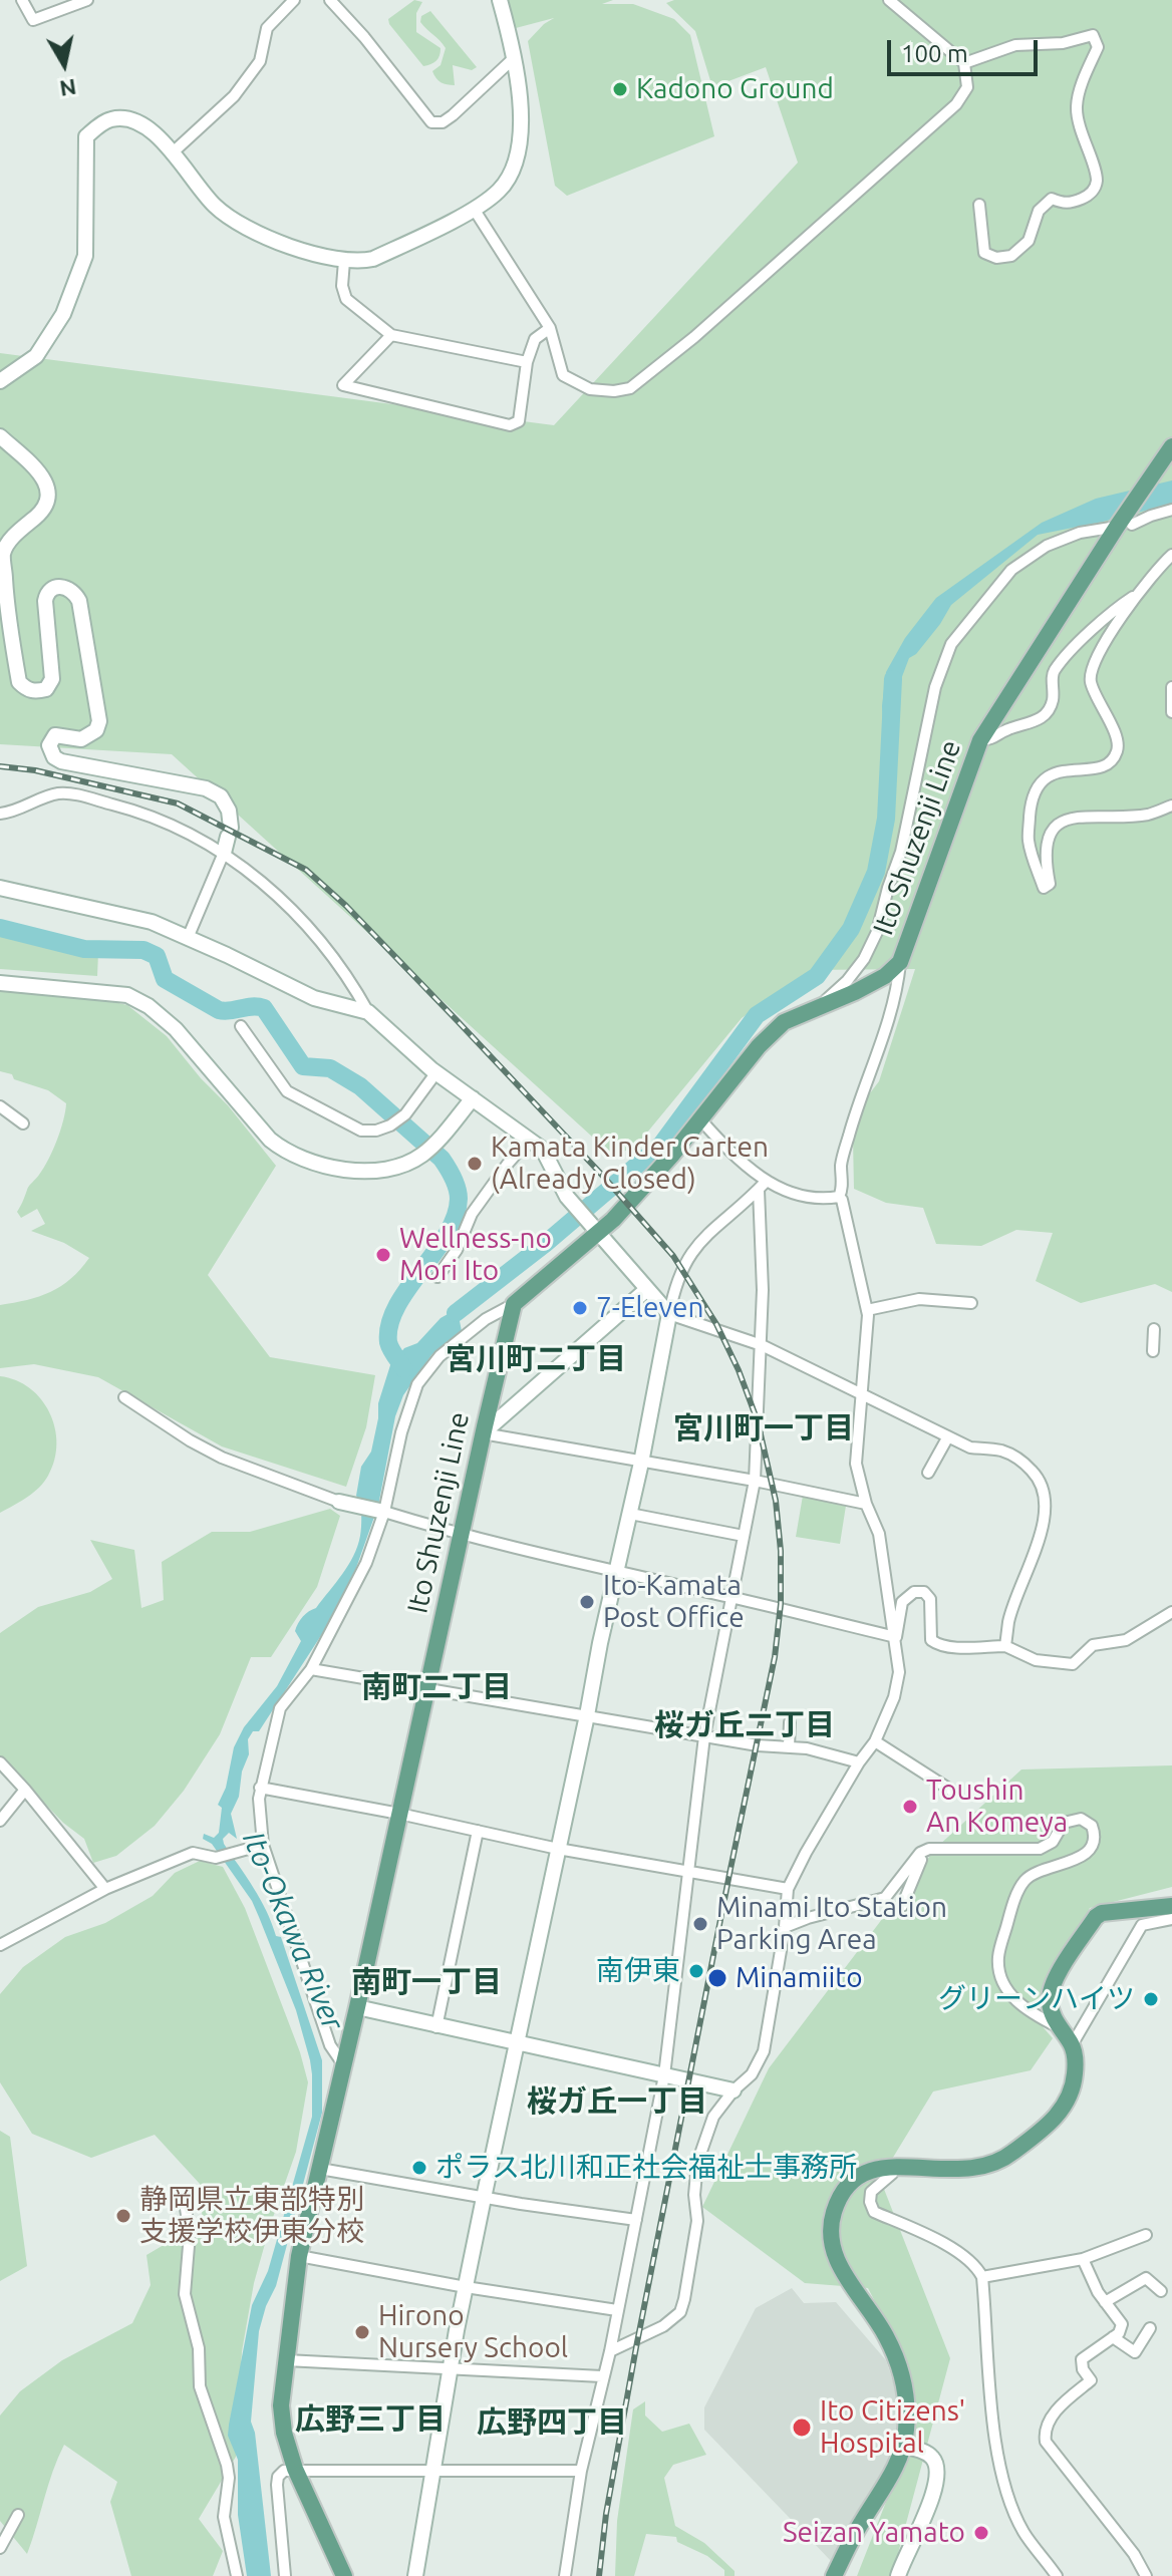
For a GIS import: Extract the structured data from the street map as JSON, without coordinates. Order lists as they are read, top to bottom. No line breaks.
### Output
{"streets":{"main road":["Ito Shuzenji Line"]},"districts":["宮川町二丁目","宮川町一丁目","南町二丁目","桜ガ丘二丁目","南町一丁目","桜ガ丘一丁目","広野三丁目","広野四丁目"],"water":["Ito-Okawa River"],"places":["Kadono Ground","Kamata Kinder Garten (Already Closed)","Wellness-no Mori Ito","7-Eleven","Ito-Kamata Post Office","Toushin An Komeya","Minami Ito Station Parking Area","南伊東","Minamiito","グリーンハイツ","ポラス北川和正社会福祉士事務所","静岡県立東部特別 支援学校伊東分校","Hirono Nursery School","Ito Citizens' Hospital","Seizan Yamato"],"scale_bar":"100 m","north":"bottom"}
